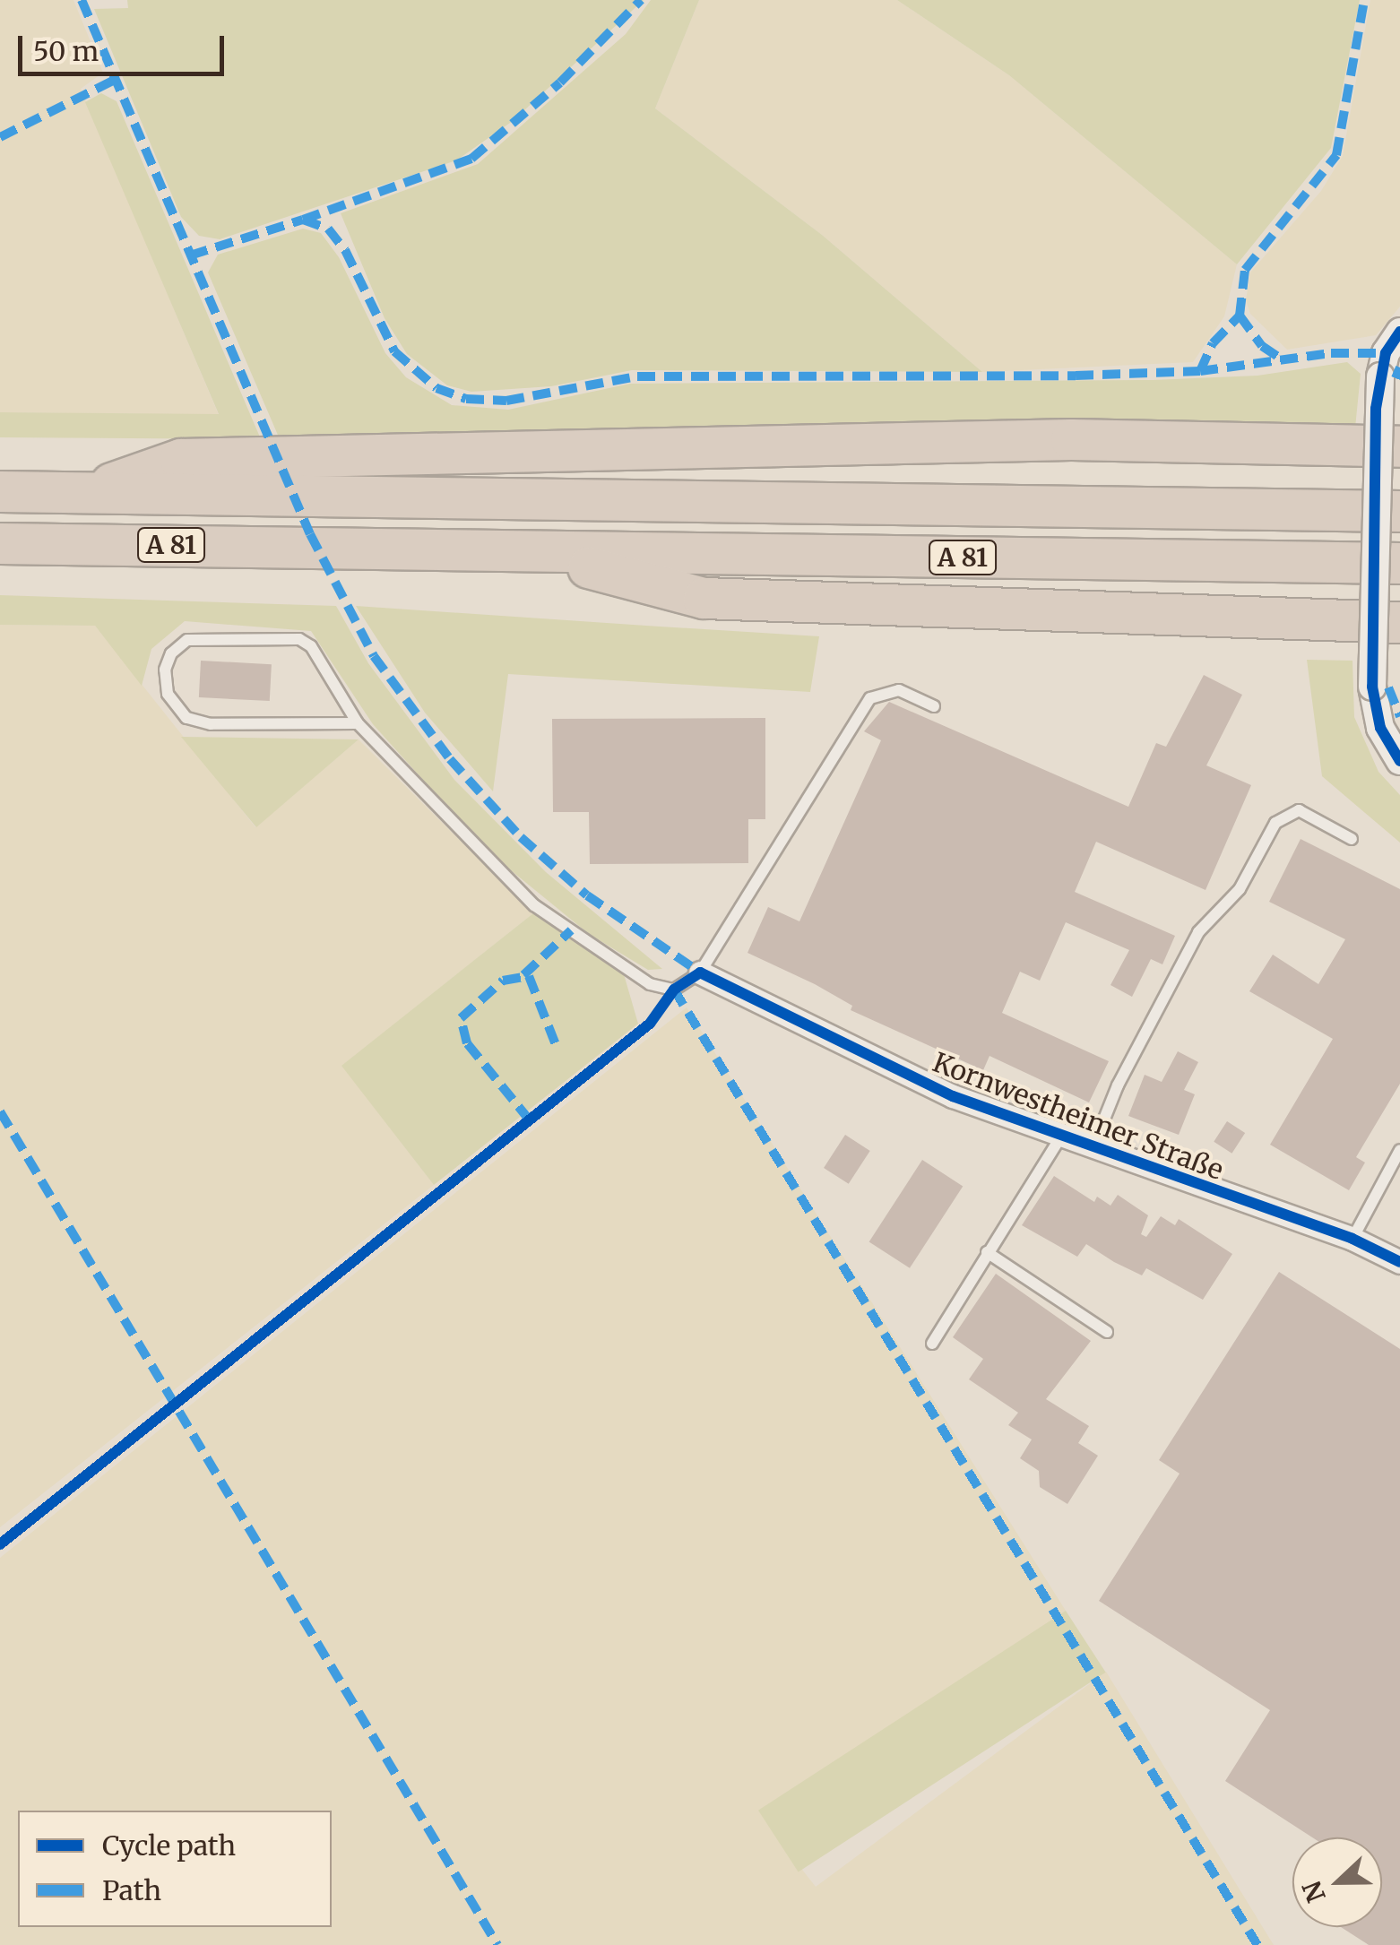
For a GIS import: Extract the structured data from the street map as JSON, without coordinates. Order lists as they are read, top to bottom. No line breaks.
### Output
{"streets":{"highway":["A 81"],"street":["Kornwestheimer Straße"]},"legend":["Cycle path","Path"],"scale_bar":"50 m","north":"left"}
